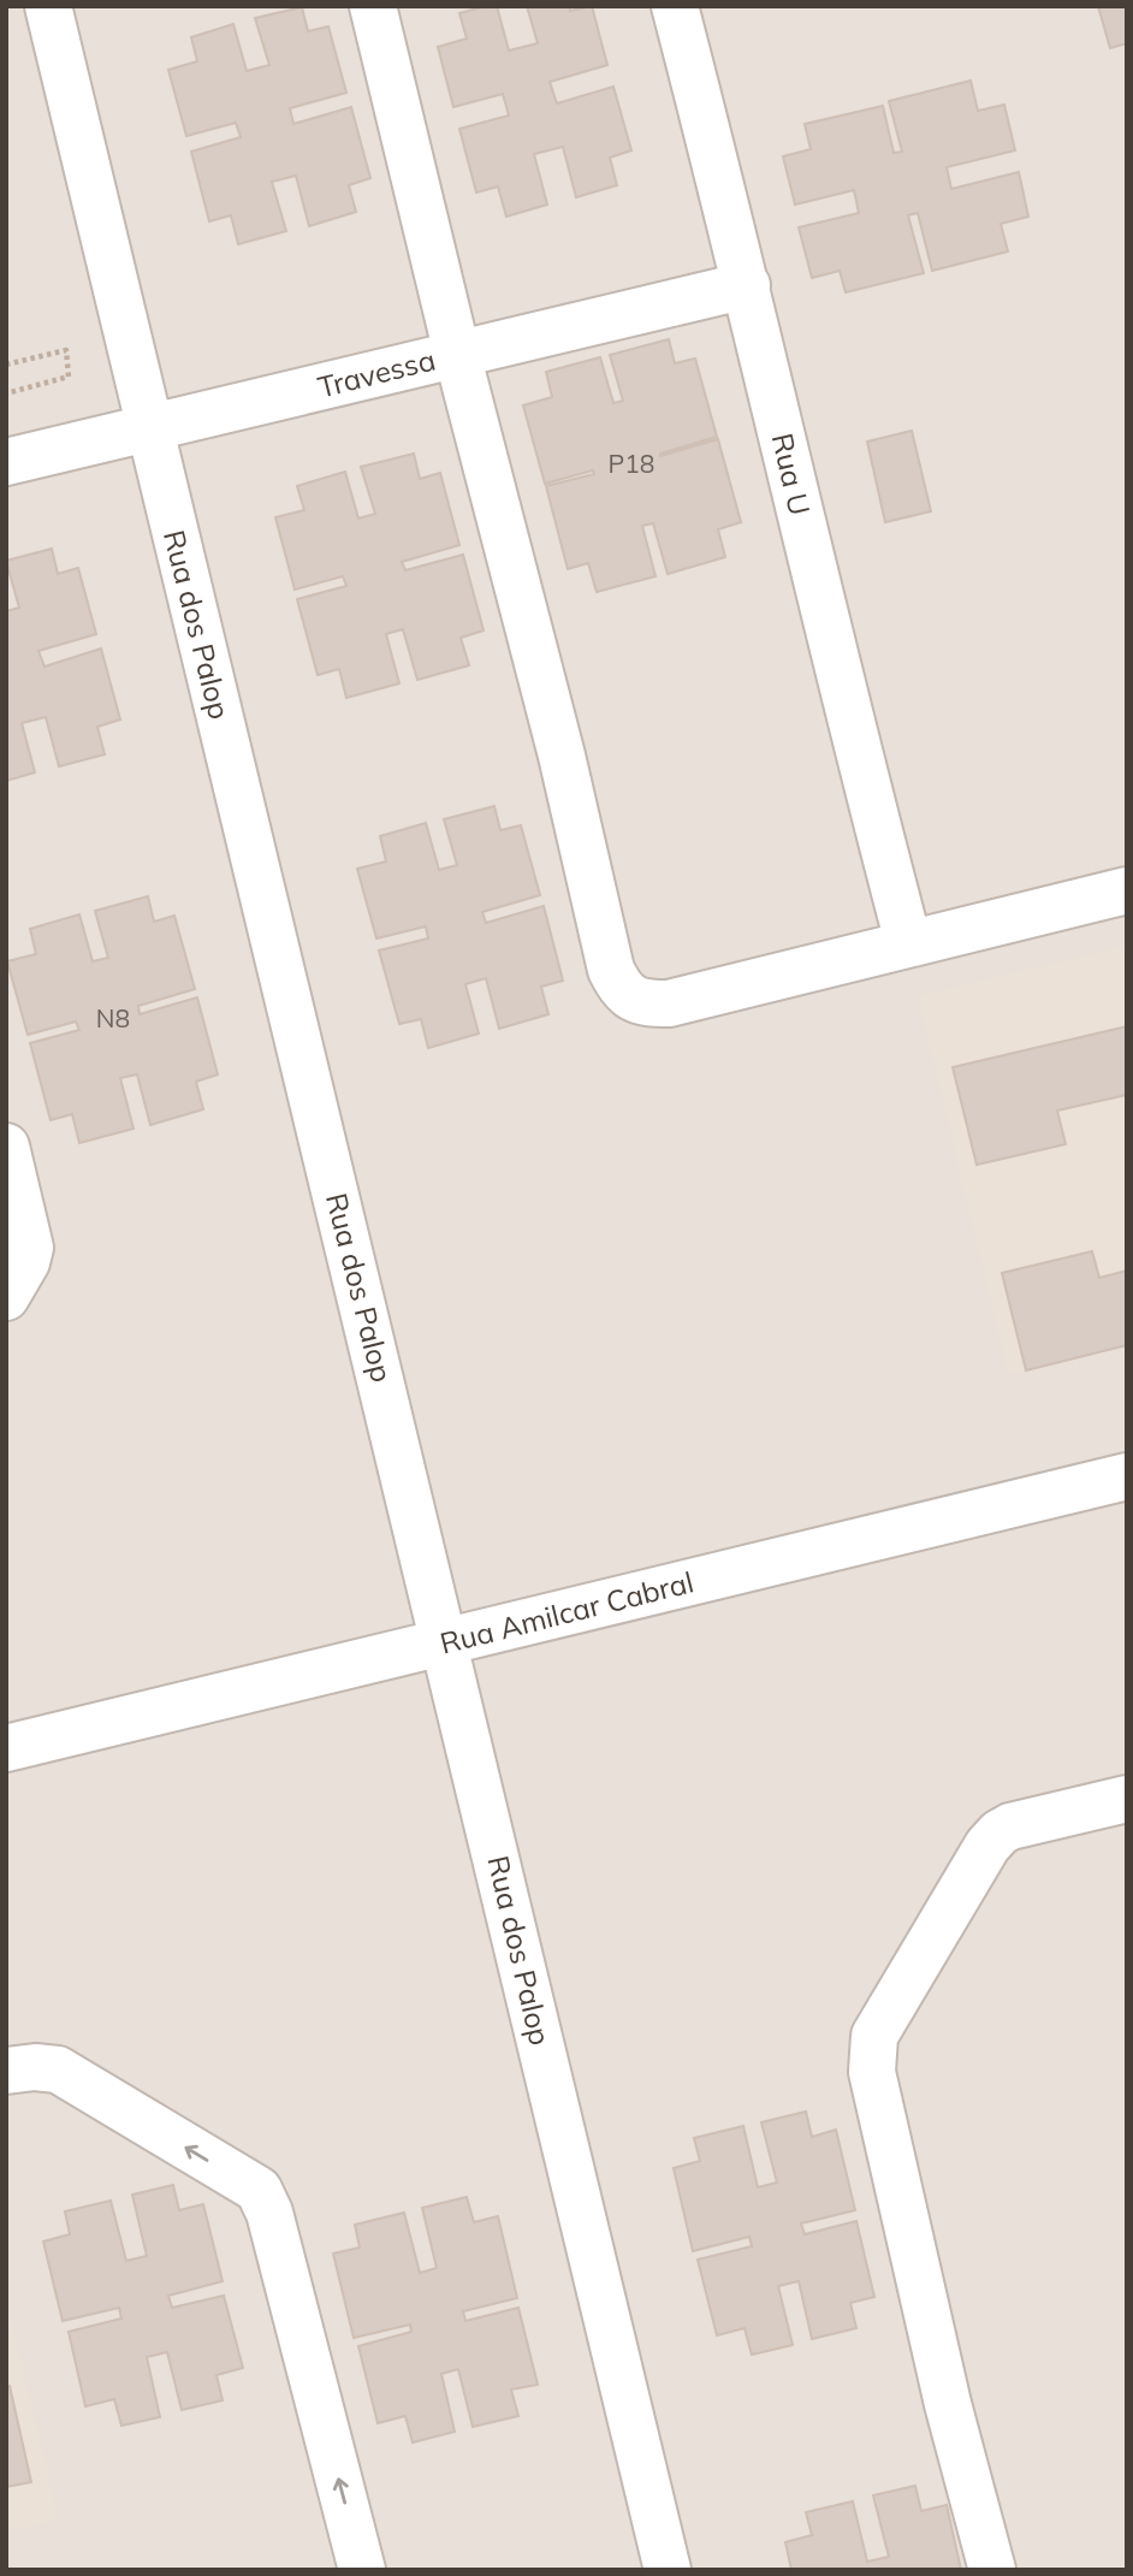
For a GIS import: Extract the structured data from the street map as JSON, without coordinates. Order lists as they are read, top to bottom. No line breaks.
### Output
{"streets":{"street":["Travessa","Rua U","Rua dos Palop","Rua Amilcar Cabral"]},"crossings":[["Travessa","Rua U"],["Travessa","Rua dos Palop"],["Rua dos Palop","Rua Amilcar Cabral"]],"house_numbers":["P18","N8"]}
